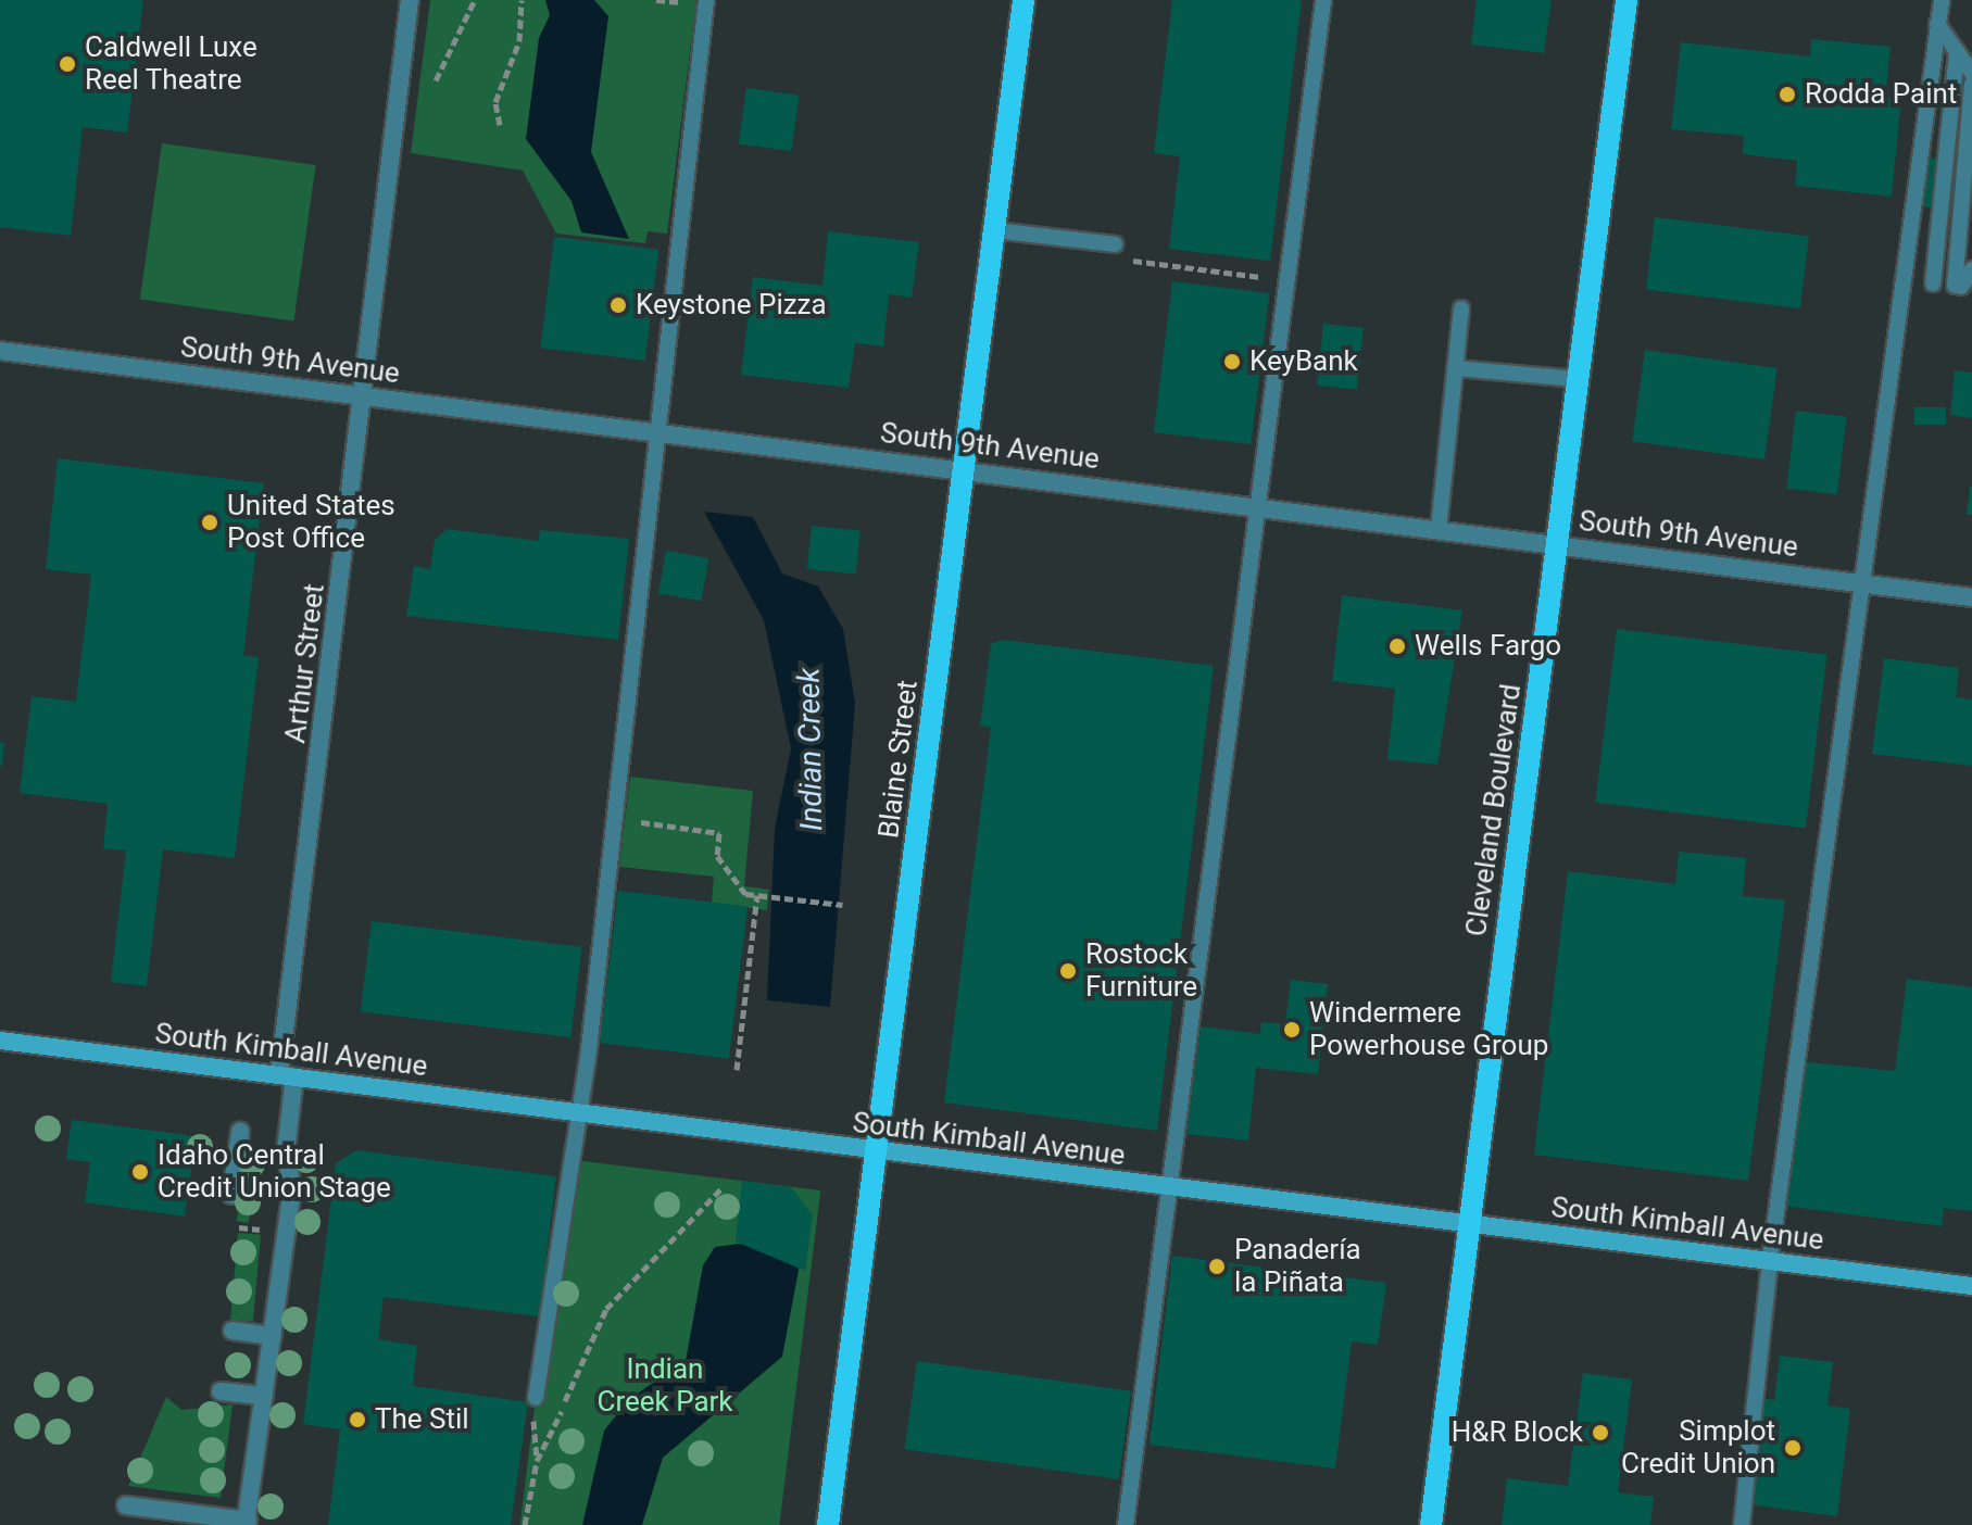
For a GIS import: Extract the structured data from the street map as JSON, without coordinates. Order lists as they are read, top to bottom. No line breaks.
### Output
{"streets":{"main road":["Blaine Street","Cleveland Boulevard"],"street":["South 9th Avenue","Arthur Street","South Kimball Avenue"]},"crossings":[["South 9th Avenue","Arthur Street"],["South 9th Avenue","Blaine Street"],["South 9th Avenue","Cleveland Boulevard"],["Arthur Street","South Kimball Avenue"],["Blaine Street","South Kimball Avenue"],["Cleveland Boulevard","South Kimball Avenue"]],"water":["Indian Creek"],"parks":["Indian Creek Park"],"places":["Caldwell Luxe Reel Theatre","Rodda Paint","Keystone Pizza","KeyBank","United States Post Office","Wells Fargo","Rostock Furniture","Windermere Powerhouse Group","Idaho Central Credit Union Stage","Panadería la Piñata","The Stil","H&R Block","Simplot Credit Union"]}
